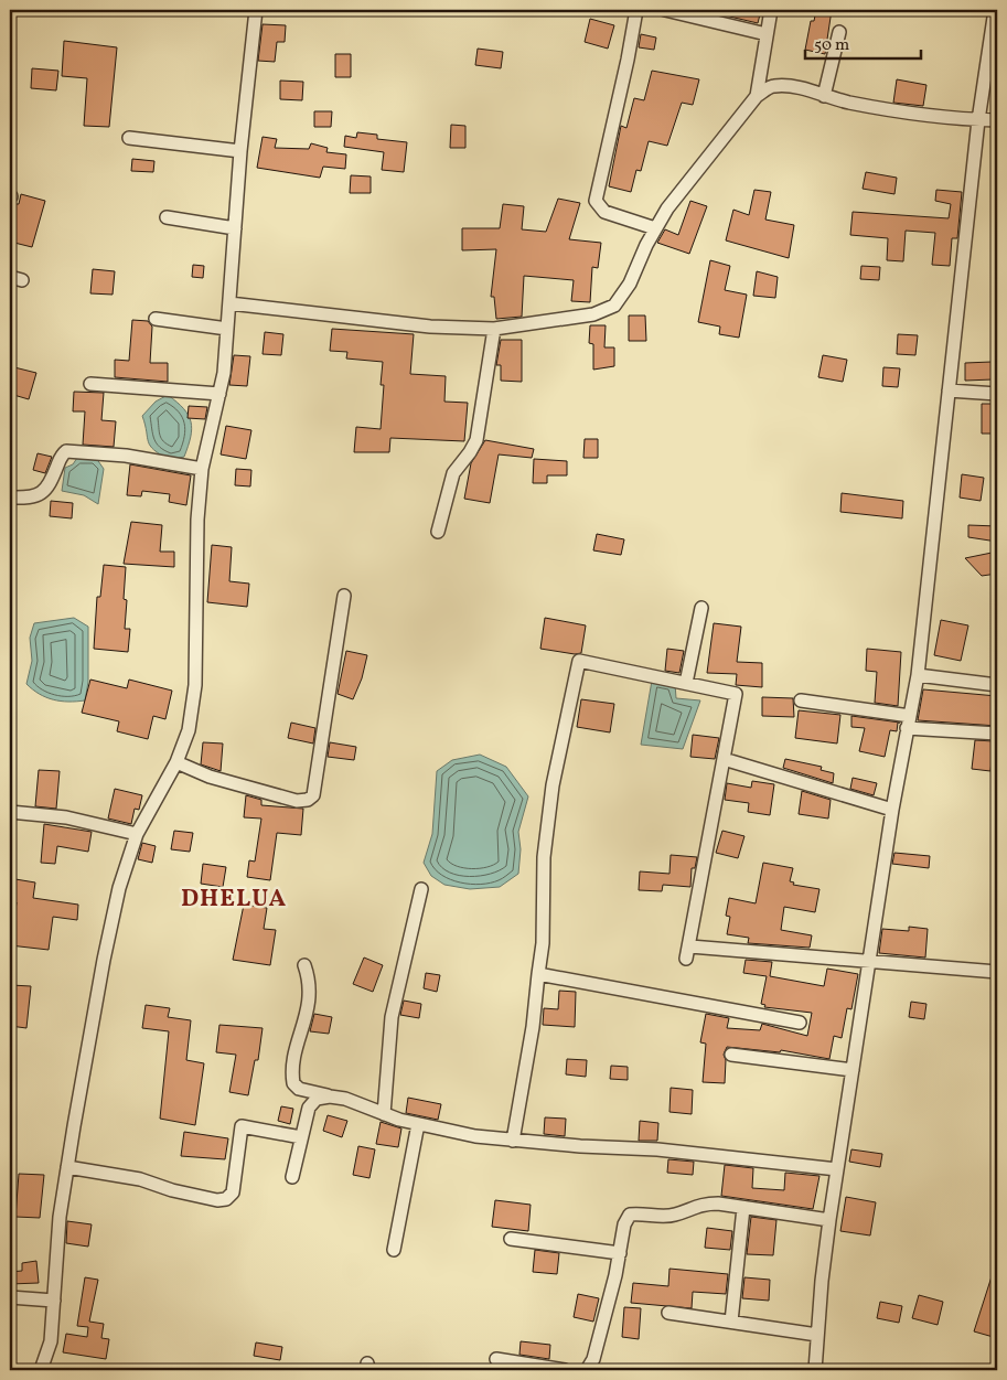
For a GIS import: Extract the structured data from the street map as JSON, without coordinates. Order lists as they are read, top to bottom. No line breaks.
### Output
{"districts":["DHELUA"],"scale_bar":"50 m"}
